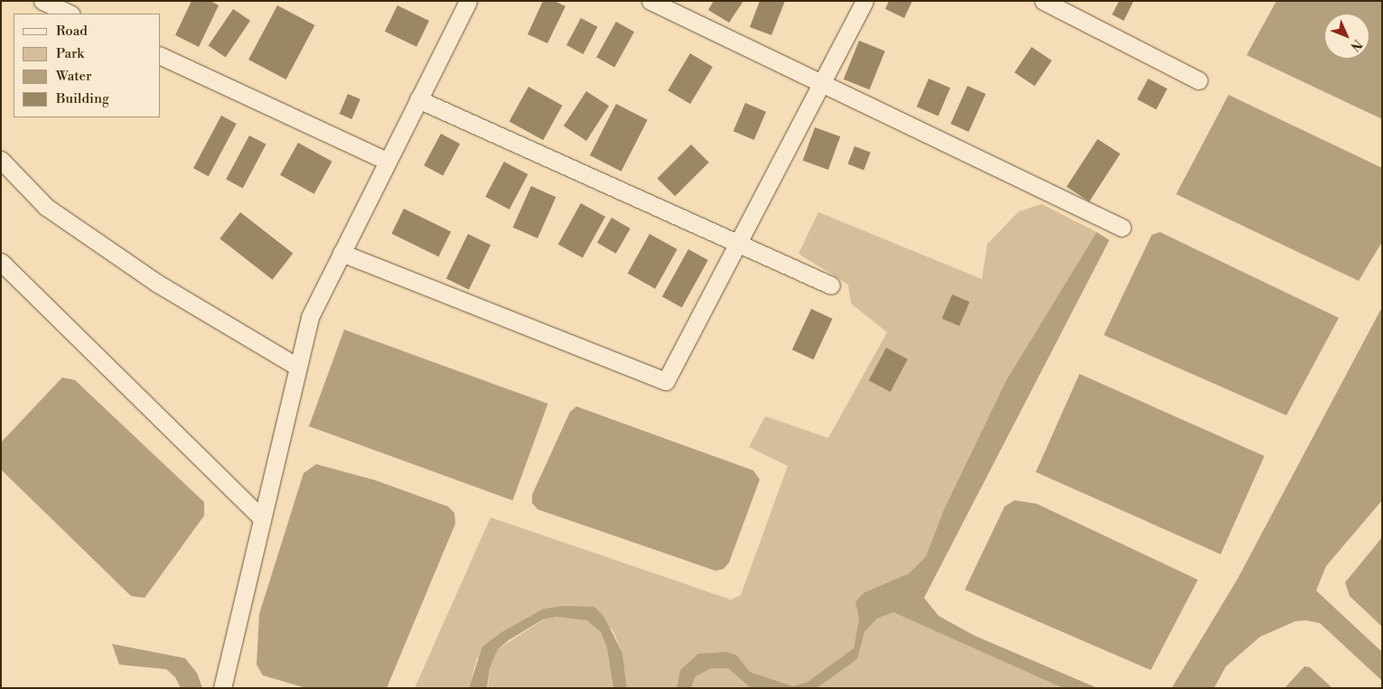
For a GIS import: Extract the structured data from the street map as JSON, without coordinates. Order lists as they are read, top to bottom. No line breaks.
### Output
{"legend":["Road","Park","Water","Building"],"north":"bottom right"}
